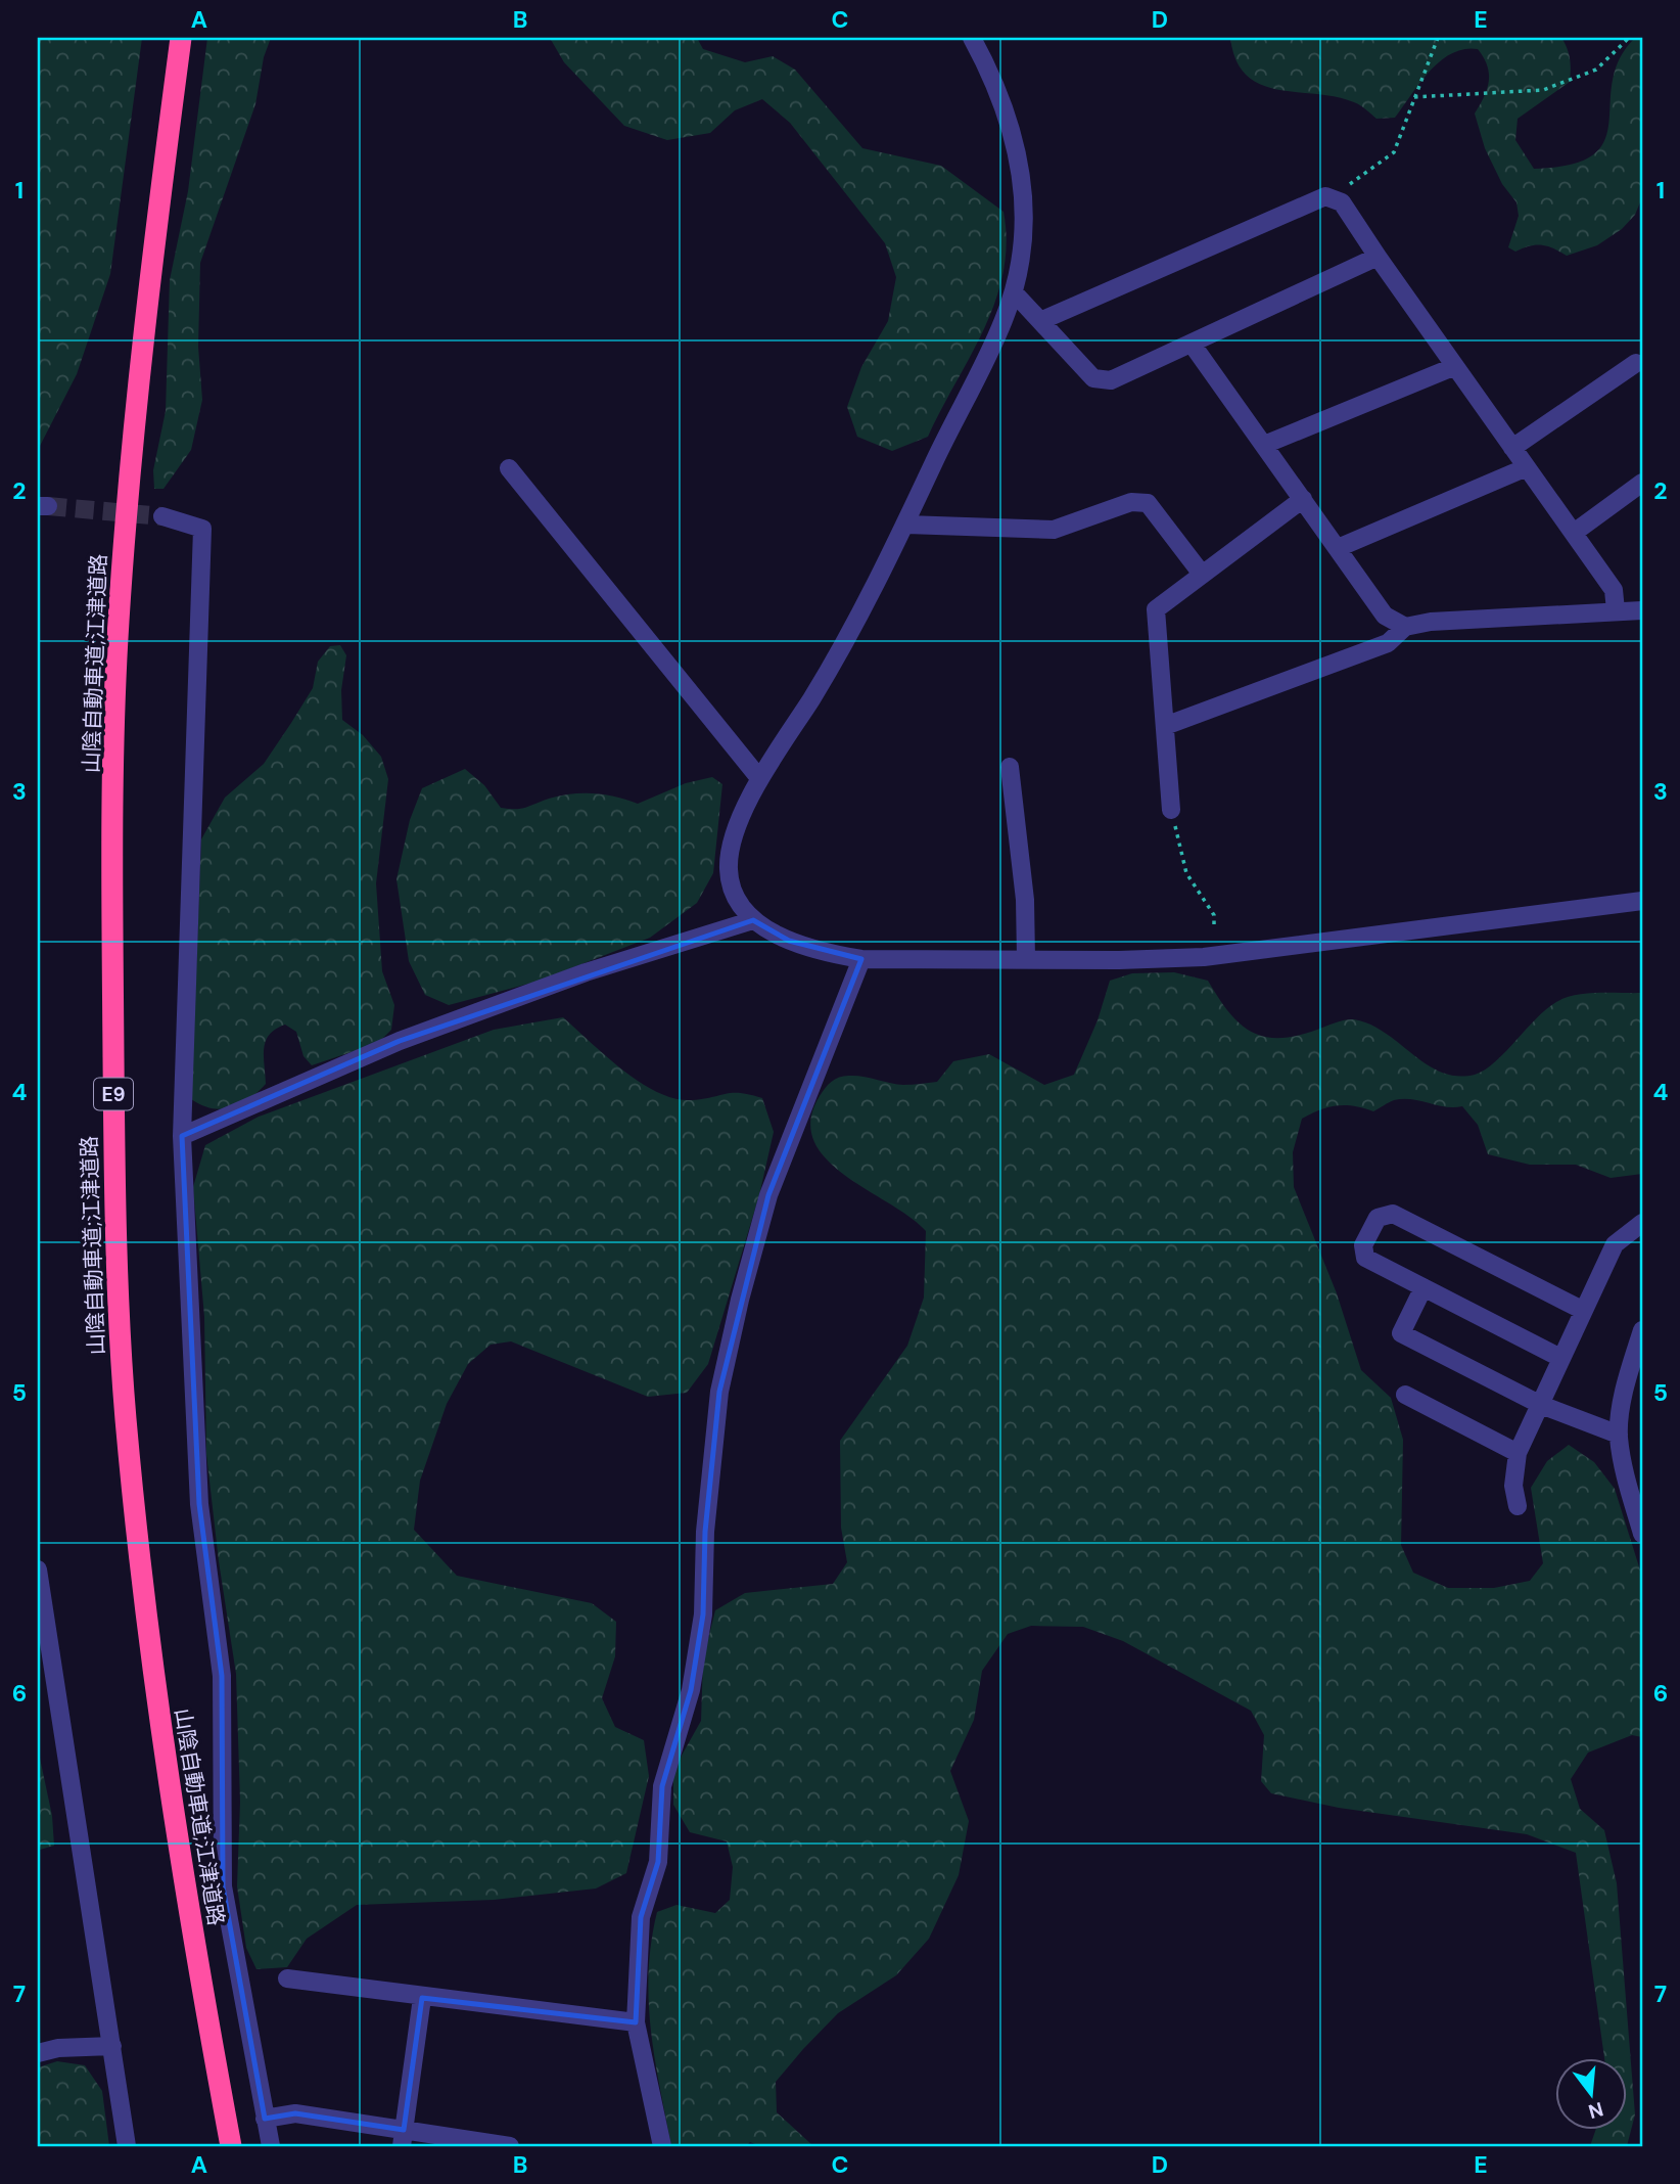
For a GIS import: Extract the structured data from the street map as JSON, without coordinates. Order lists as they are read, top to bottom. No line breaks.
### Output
{"streets":{"highway":["山陰自動車道;江津道路","E9"]},"north":"bottom","grid":{"columns":["A","B","C","D","E"],"rows":["1","2","3","4","5","6","7"]}}
